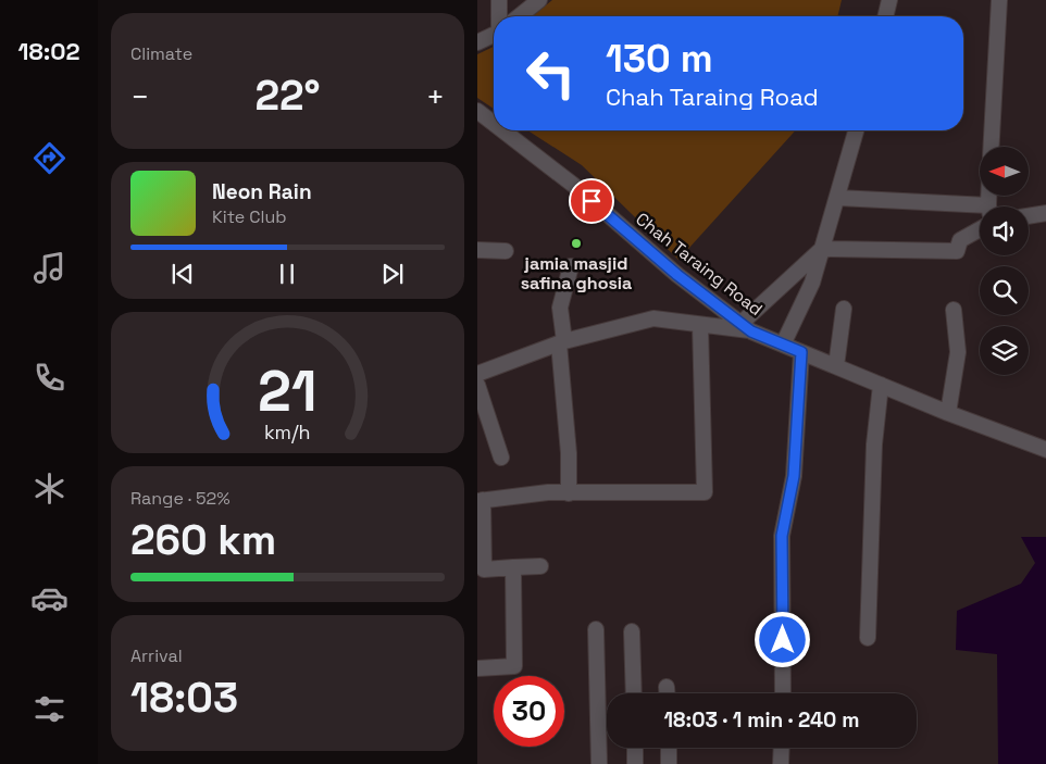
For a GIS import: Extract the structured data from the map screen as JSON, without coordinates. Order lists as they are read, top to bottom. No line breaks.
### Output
{"streets":{"street":["Chah Taraing Road"]},"places":["jamia masjid safina ghosia"],"north":"left","page":{"tabs":"18:02","tile":["Climate",["Range · 52%","260 km"],["Arrival","18:03"]],"turn":["130 m","Chah Taraing Road"],"heat":["−","22°","+"],"song":["Neon Rain","Kite Club"],"limit":"30","trip":"18:03 · 1 min · 240 m","gauge":["21","km/h"]}}
